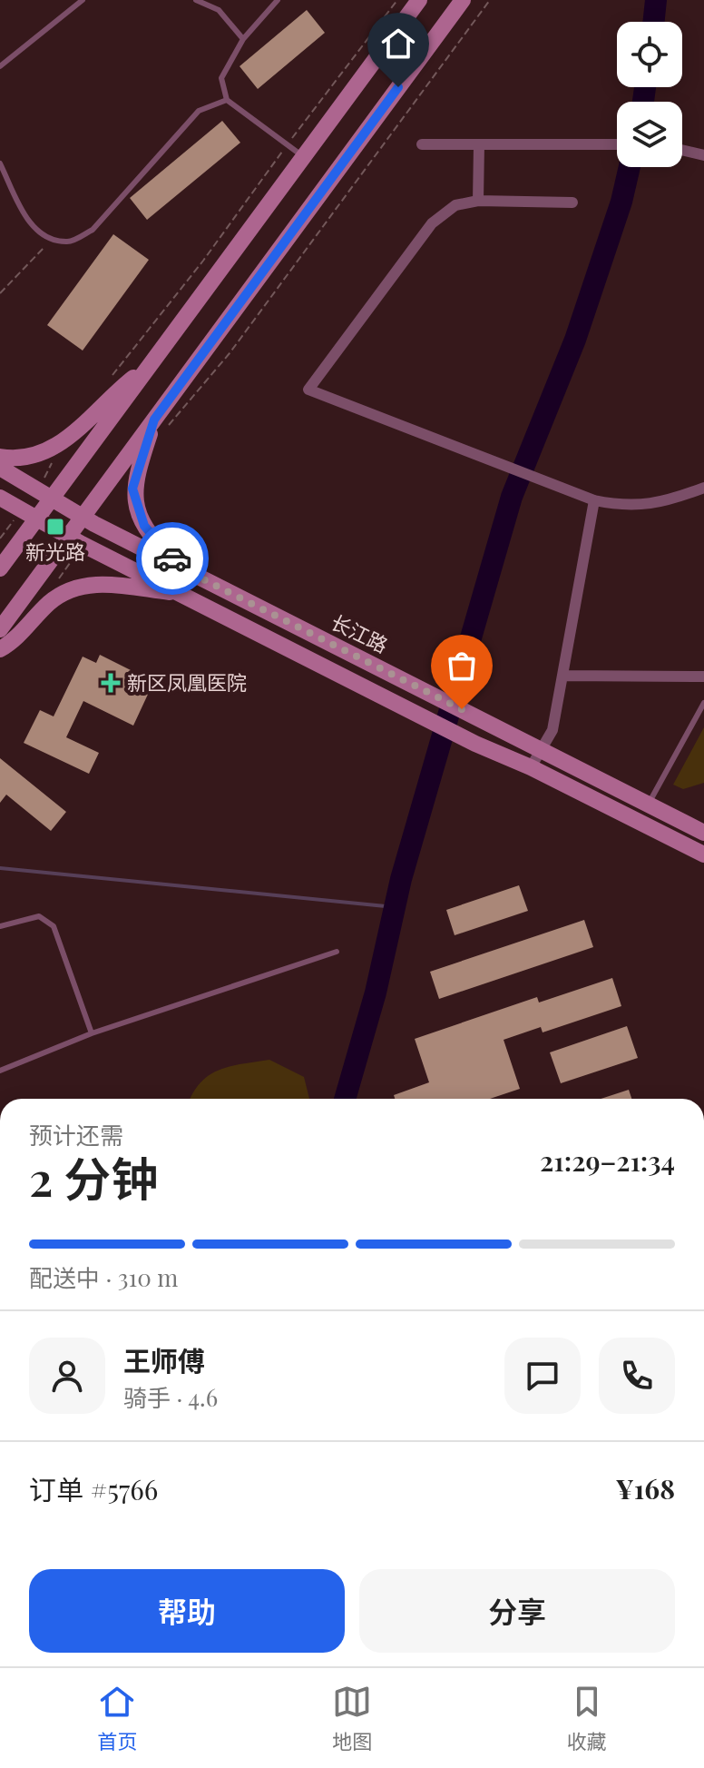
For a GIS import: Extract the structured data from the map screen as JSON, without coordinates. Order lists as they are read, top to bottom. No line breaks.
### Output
{"streets":{"main road":["长江路"]},"places":{"transit":["新光路"],"health":["新区凤凰医院"]},"page":{"heading":["2 分钟","预计还需","21:29–21:34"],"panel":["王师傅","骑手 · 4.6","订单 #5766","¥168"],"bar":"配送中 · 310 m","buttons":["帮助","分享"],"tabs":["首页","地图","收藏"]}}
